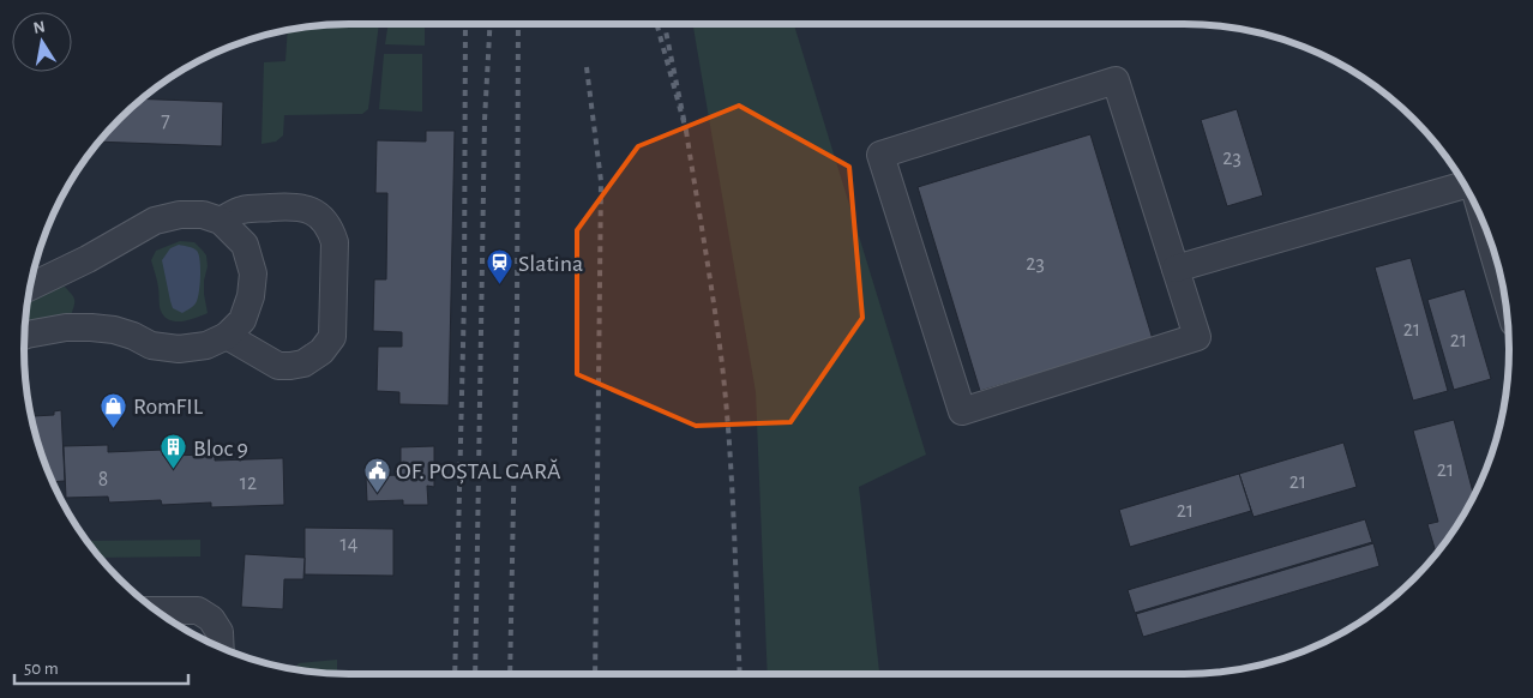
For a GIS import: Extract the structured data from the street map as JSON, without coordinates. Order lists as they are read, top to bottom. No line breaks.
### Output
{"places":{"station":["Slatina"],"shop":["RomFIL"],"building":["Bloc 9"],"public building":["OF. POȘTAL GARĂ"]},"house_numbers":["7","23","23","21","21","21","8","21","12","21","14"],"scale_bar":"50 m","north":"top"}
